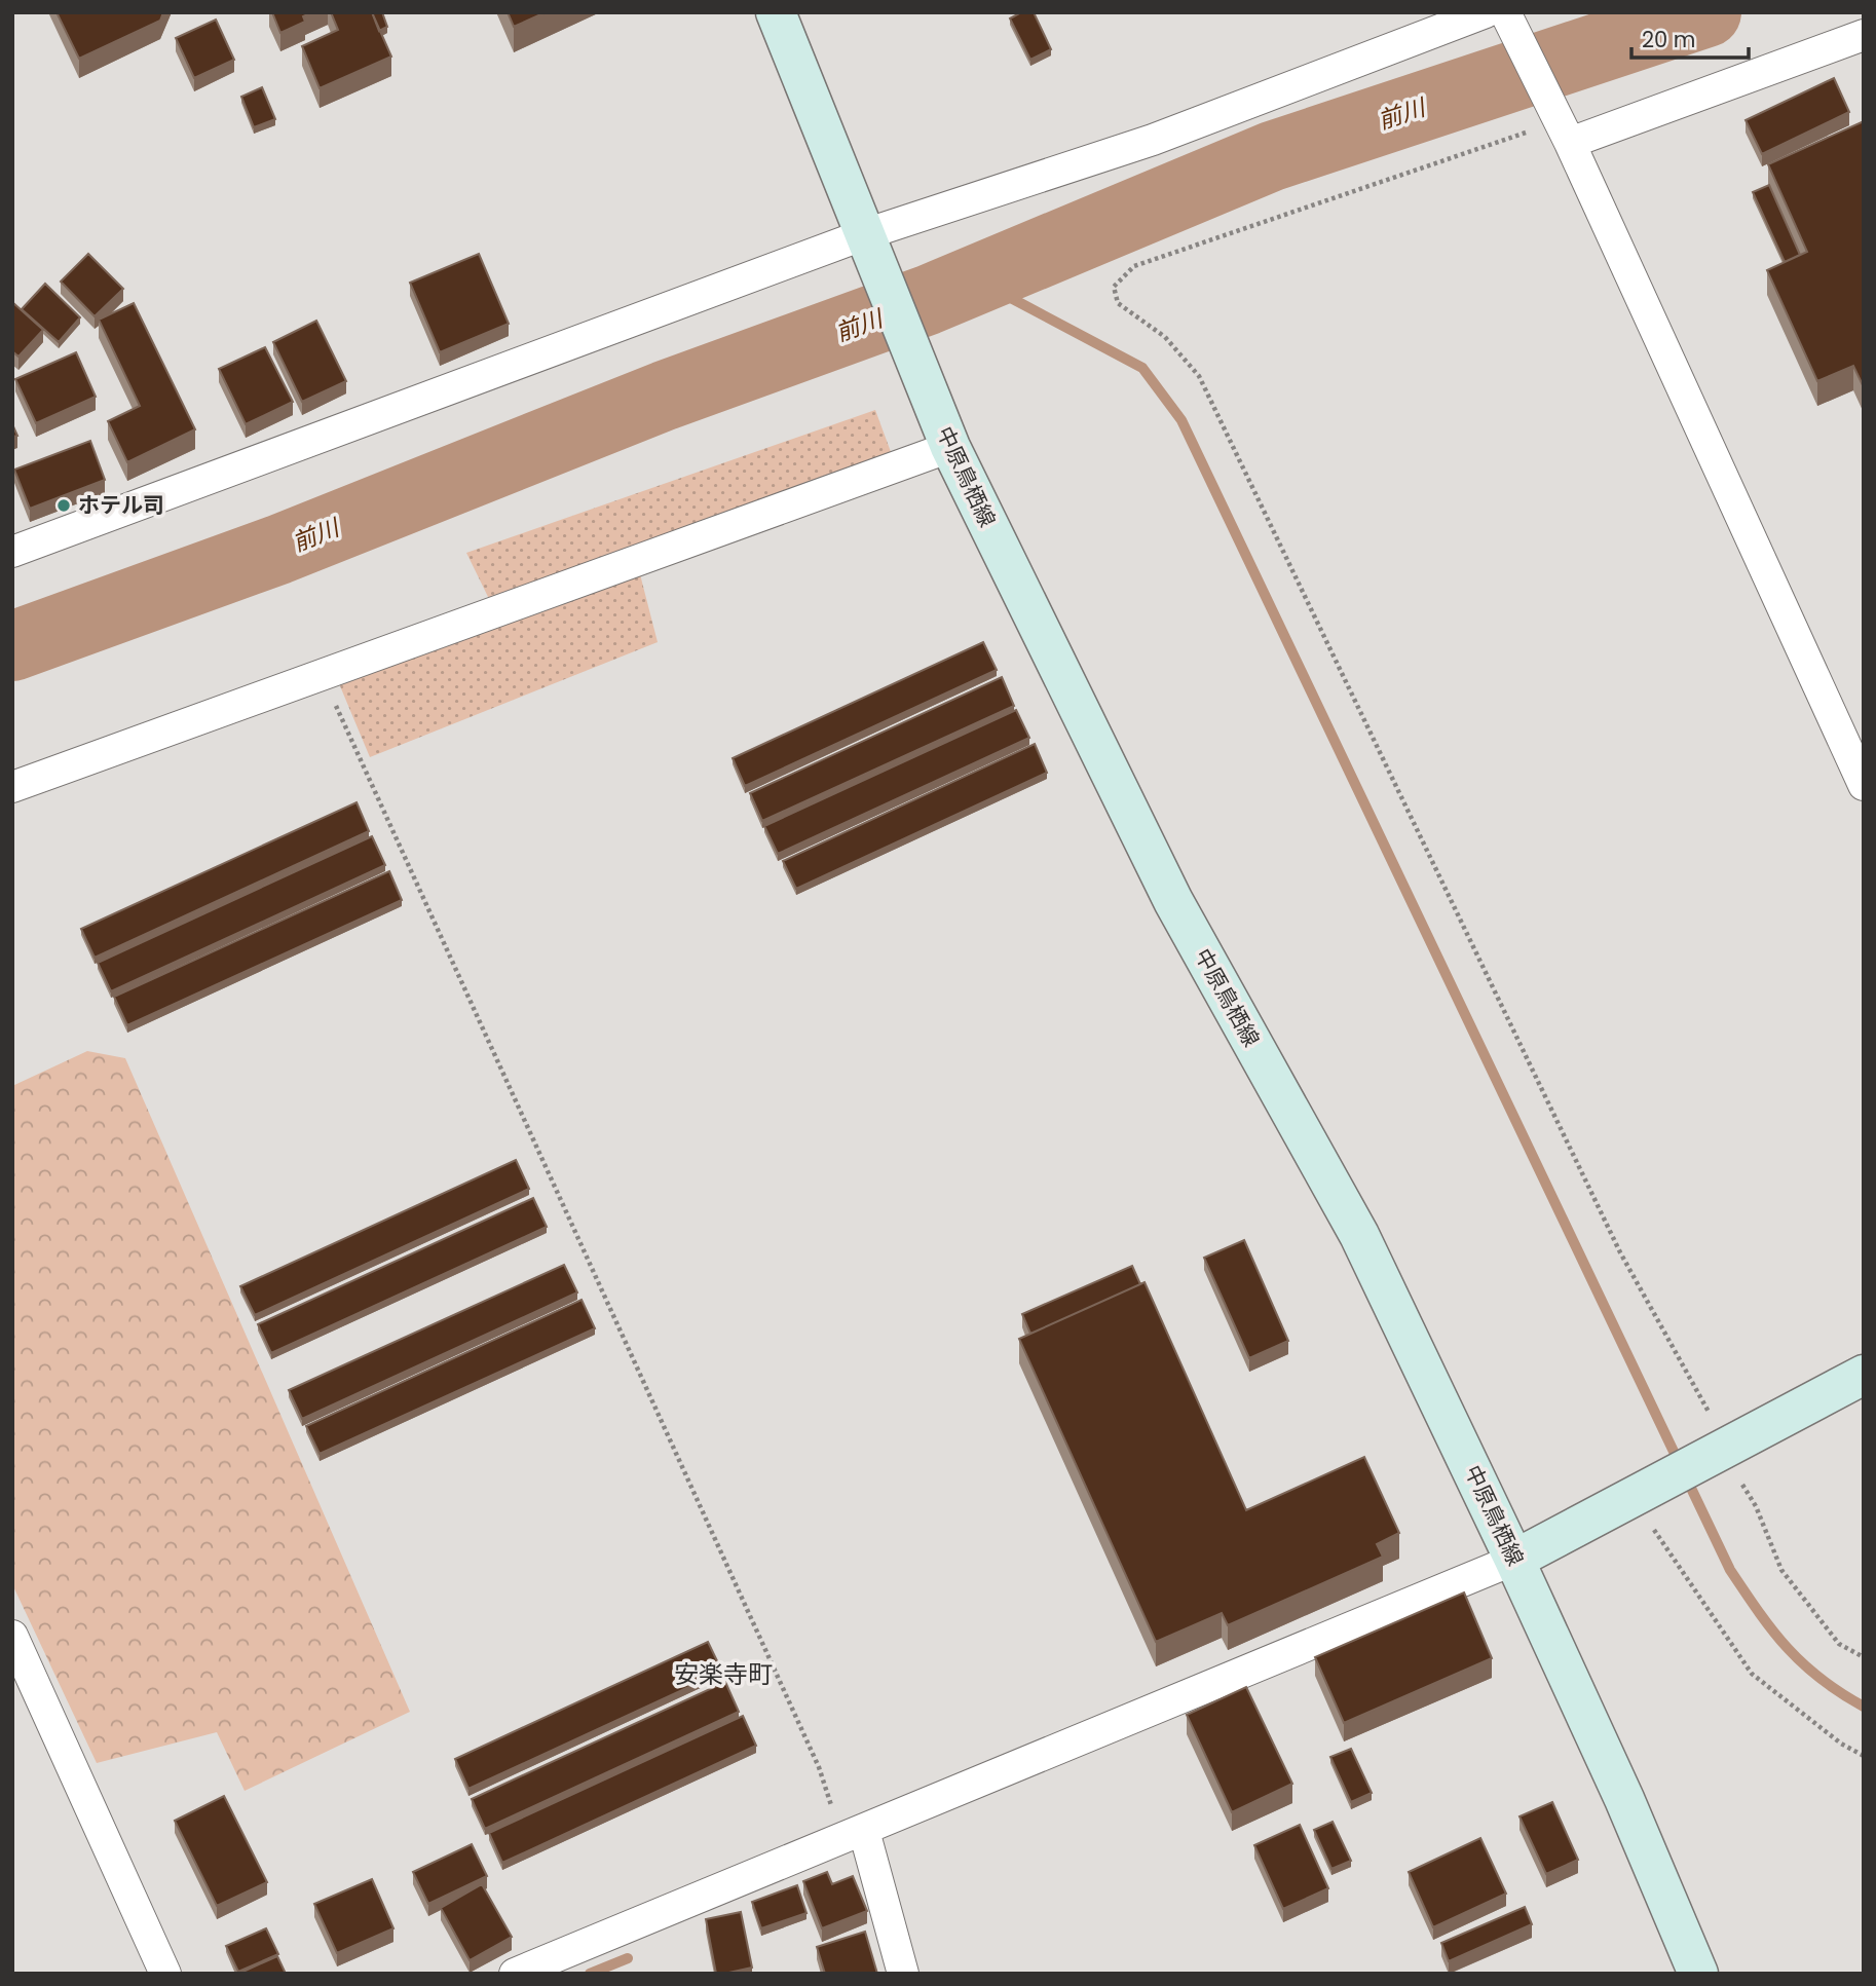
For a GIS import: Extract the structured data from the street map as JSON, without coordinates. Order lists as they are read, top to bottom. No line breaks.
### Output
{"streets":{"main road":["中原鳥栖線"]},"districts":["安楽寺町"],"water":["前川"],"places":["ホテル司"],"scale_bar":"20 m"}
